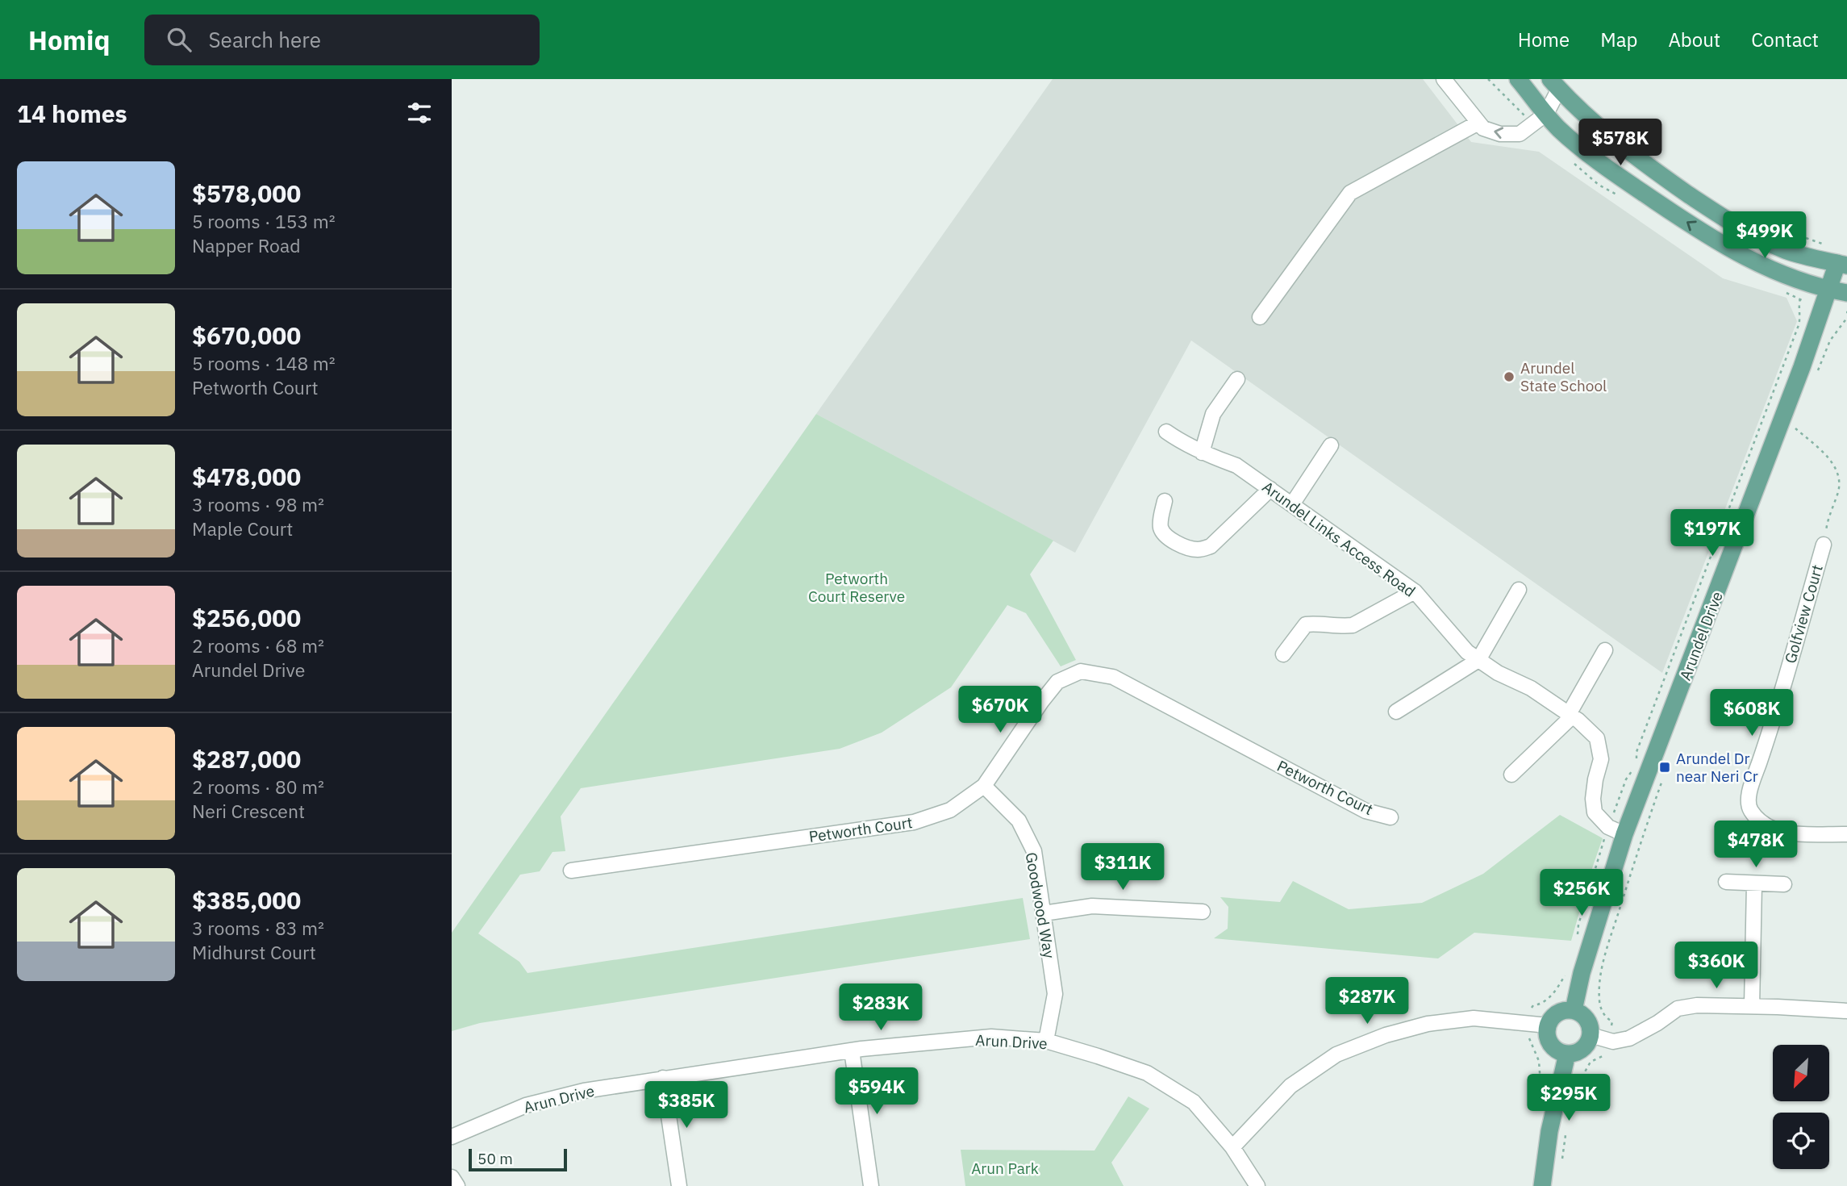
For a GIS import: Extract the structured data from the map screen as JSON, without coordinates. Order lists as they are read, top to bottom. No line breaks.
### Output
{"streets":{"main road":["Arundel Drive"],"street":["Arundel Links Access Road","Golfview Court","Petworth Court","Goodwood Way","Arun Drive"]},"crossings":[["Petworth Court","Goodwood Way"],["Goodwood Way","Arun Drive"]],"parks":["Petworth Court Reserve","Arun Park"],"places":{"other":["Arundel State School"],"transit":["Arundel Dr near Neri Cr"]},"scale_bar":"50 m","north":"bottom left","page":{"header":"Homiq","search":"Search here","nav":["Home","Map","About","Contact"],"heading":"14 homes","price":["$578K","$499K","$197K","$670K","$608K","$478K","$311K","$256K","$360K","$287K","$283K","$594K","$295K","$385K"],"list":[{"name":"$578,000","note":"5 rooms · 153 m² · Napper Road"},{"name":"$670,000","note":"5 rooms · 148 m² · Petworth Court"},{"name":"$478,000","note":"3 rooms · 98 m² · Maple Court"},{"name":"$256,000","note":"2 rooms · 68 m² · Arundel Drive"},{"name":"$287,000","note":"2 rooms · 80 m² · Neri Crescent"},{"name":"$385,000","note":"3 rooms · 83 m² · Midhurst Court"}],"scale":"50 m"}}
